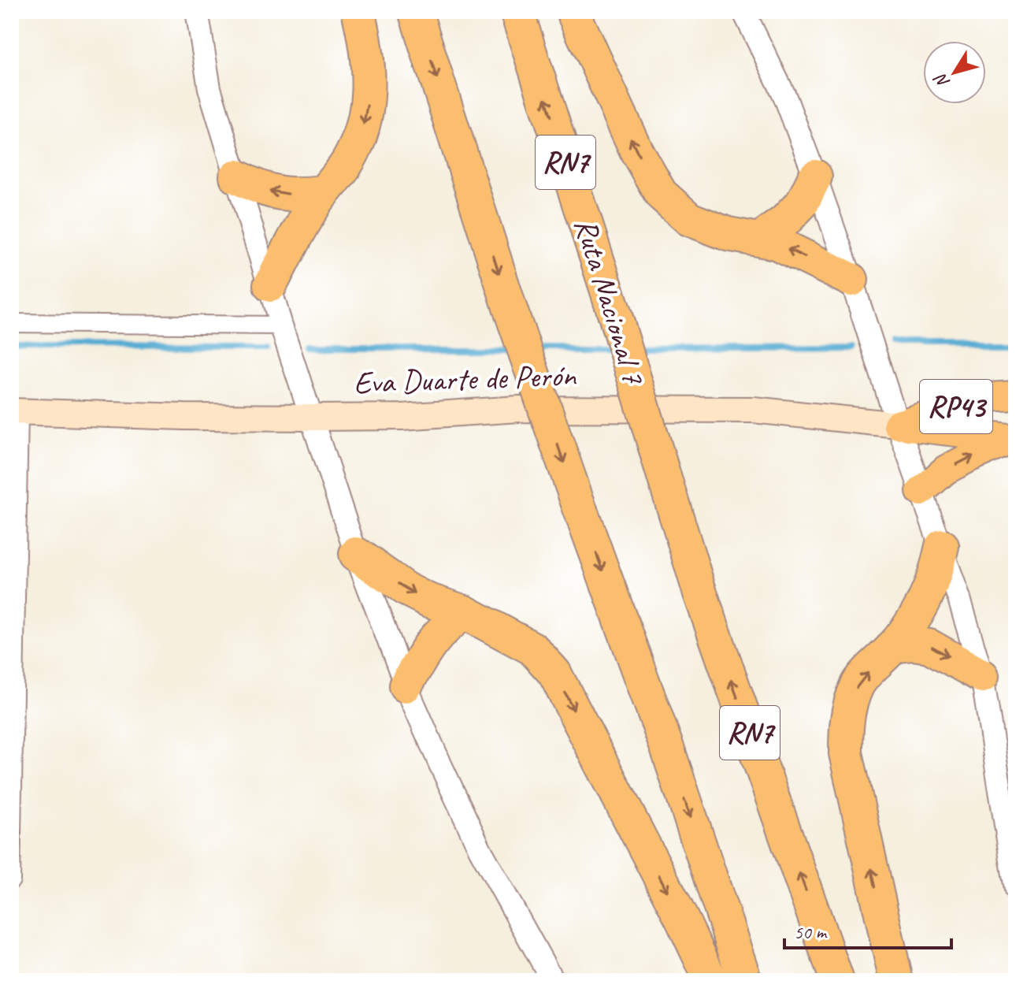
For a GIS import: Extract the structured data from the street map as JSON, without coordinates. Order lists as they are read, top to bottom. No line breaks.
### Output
{"streets":{"highway":["RN7","Ruta Nacional 7"],"main road":["Eva Duarte de Perón","RP43"]},"scale_bar":"50 m","north":"bottom left"}
